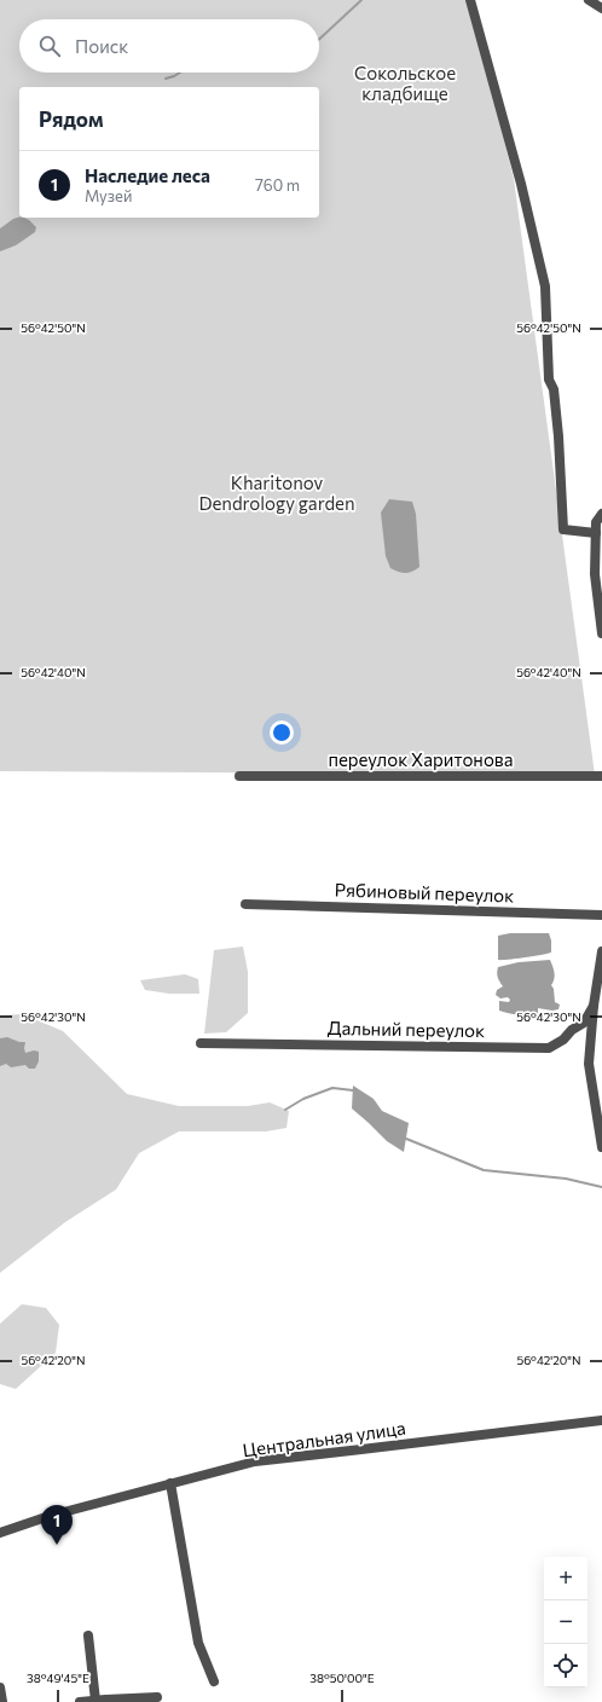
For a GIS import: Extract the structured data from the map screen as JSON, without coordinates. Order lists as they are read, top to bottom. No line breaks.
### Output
{"streets":{"street":["переулок Харитонова","Рябиновый переулок","Дальний переулок","Центральная улица"]},"parks":["Сокольское кладбище","Kharitonov Dendrology garden"],"page":{"search":"Поиск","heading":"Рядом","list":[{"mark":"1","name":"Наследие леса","note":"Музей","value":"760 m"}],"pins":"1","map_buttons":["+","−"]},"coordinates":["56°42'50\"N","56°42'40\"N","56°42'30\"N","56°42'20\"N","38°49'45\"E","38°50'00\"E"]}
